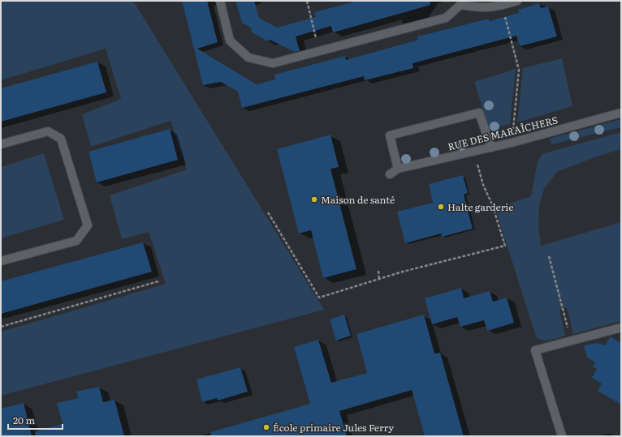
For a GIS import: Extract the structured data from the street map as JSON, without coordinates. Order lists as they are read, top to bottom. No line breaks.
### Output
{"streets":{"street":["RUE DES MARAÎCHERS"]},"places":["Maison de santé","Halte garderie","École primaire Jules Ferry"],"scale_bar":"20 m"}
